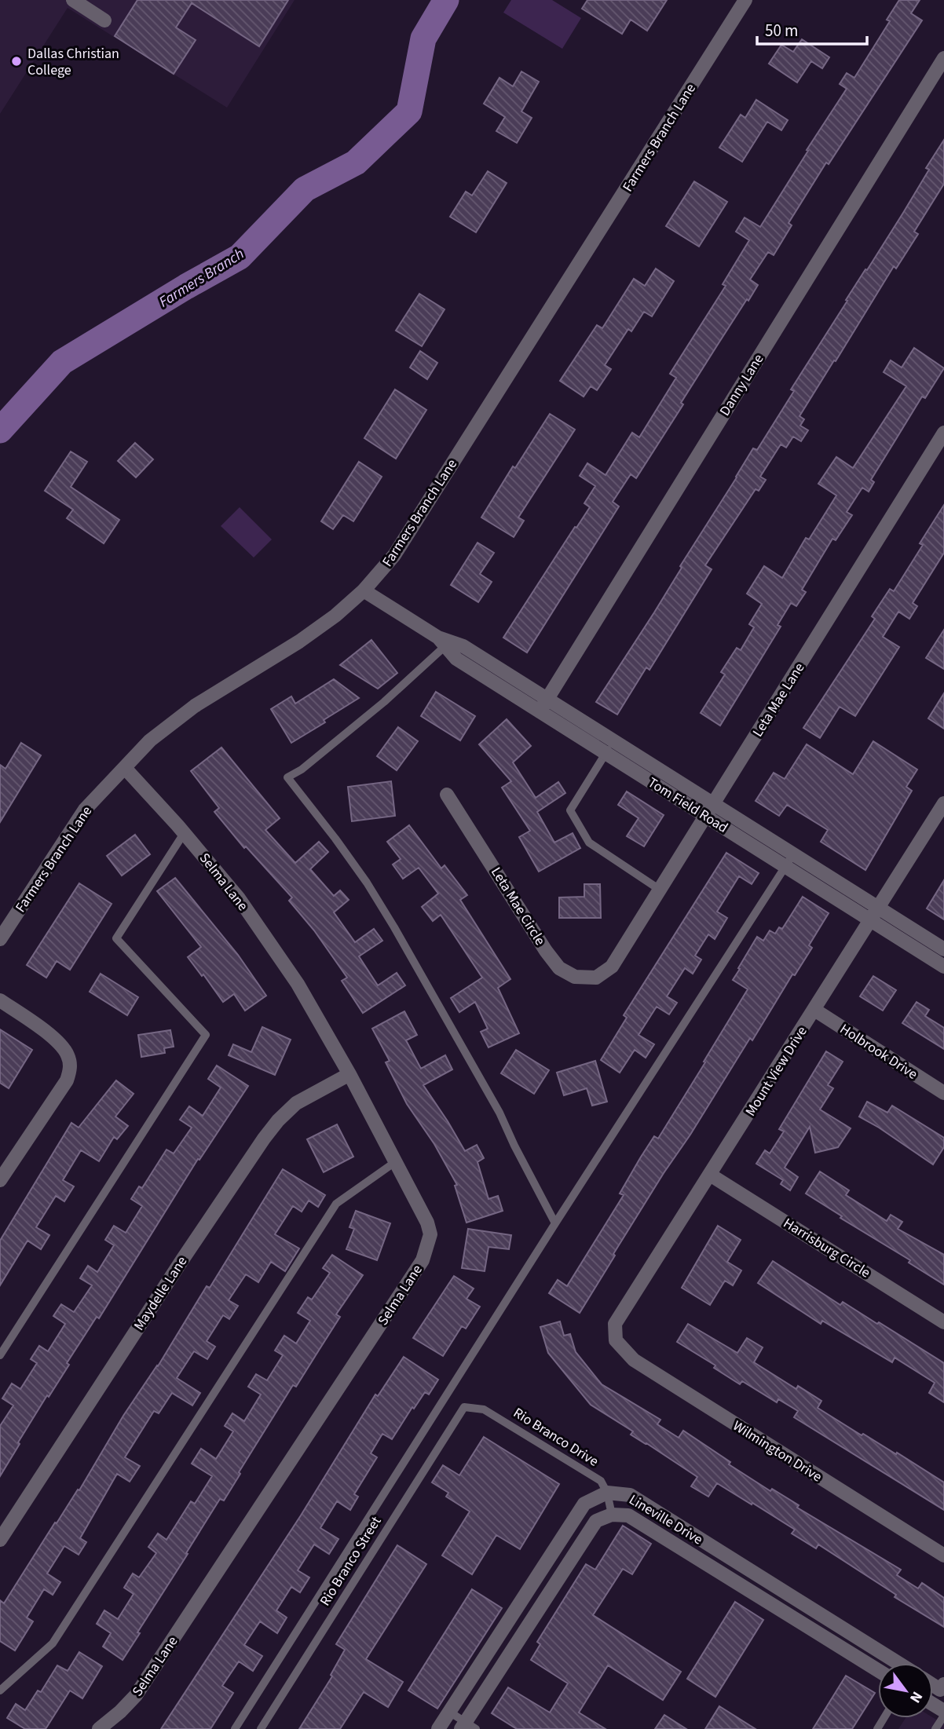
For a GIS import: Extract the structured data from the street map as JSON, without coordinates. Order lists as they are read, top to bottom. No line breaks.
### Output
{"streets":{"street":["Farmers Branch Lane","Danny Lane","Leta Mae Lane","Tom Field Road","Selma Lane","Leta Mae Circle","Holbrook Drive","Mount View Drive","Harrisburg Circle","Maydelle Lane","Wilmington Drive","Lineville Drive"],"lane":["Rio Branco Drive","Rio Branco Street"]},"crossings":[["Farmers Branch Lane","Tom Field Road"],["Farmers Branch Lane","Selma Lane"],["Danny Lane","Tom Field Road"],["Leta Mae Lane","Tom Field Road"],["Leta Mae Lane","Leta Mae Circle"],["Tom Field Road","Mount View Drive"],["Selma Lane","Maydelle Lane"],["Holbrook Drive","Mount View Drive"],["Mount View Drive","Harrisburg Circle"],["Mount View Drive","Wilmington Drive"],["Rio Branco Drive","Lineville Drive"],["Rio Branco Drive","Rio Branco Street"]],"water":["Farmers Branch"],"places":["Dallas Christian College"],"scale_bar":"50 m","north":"bottom right"}
